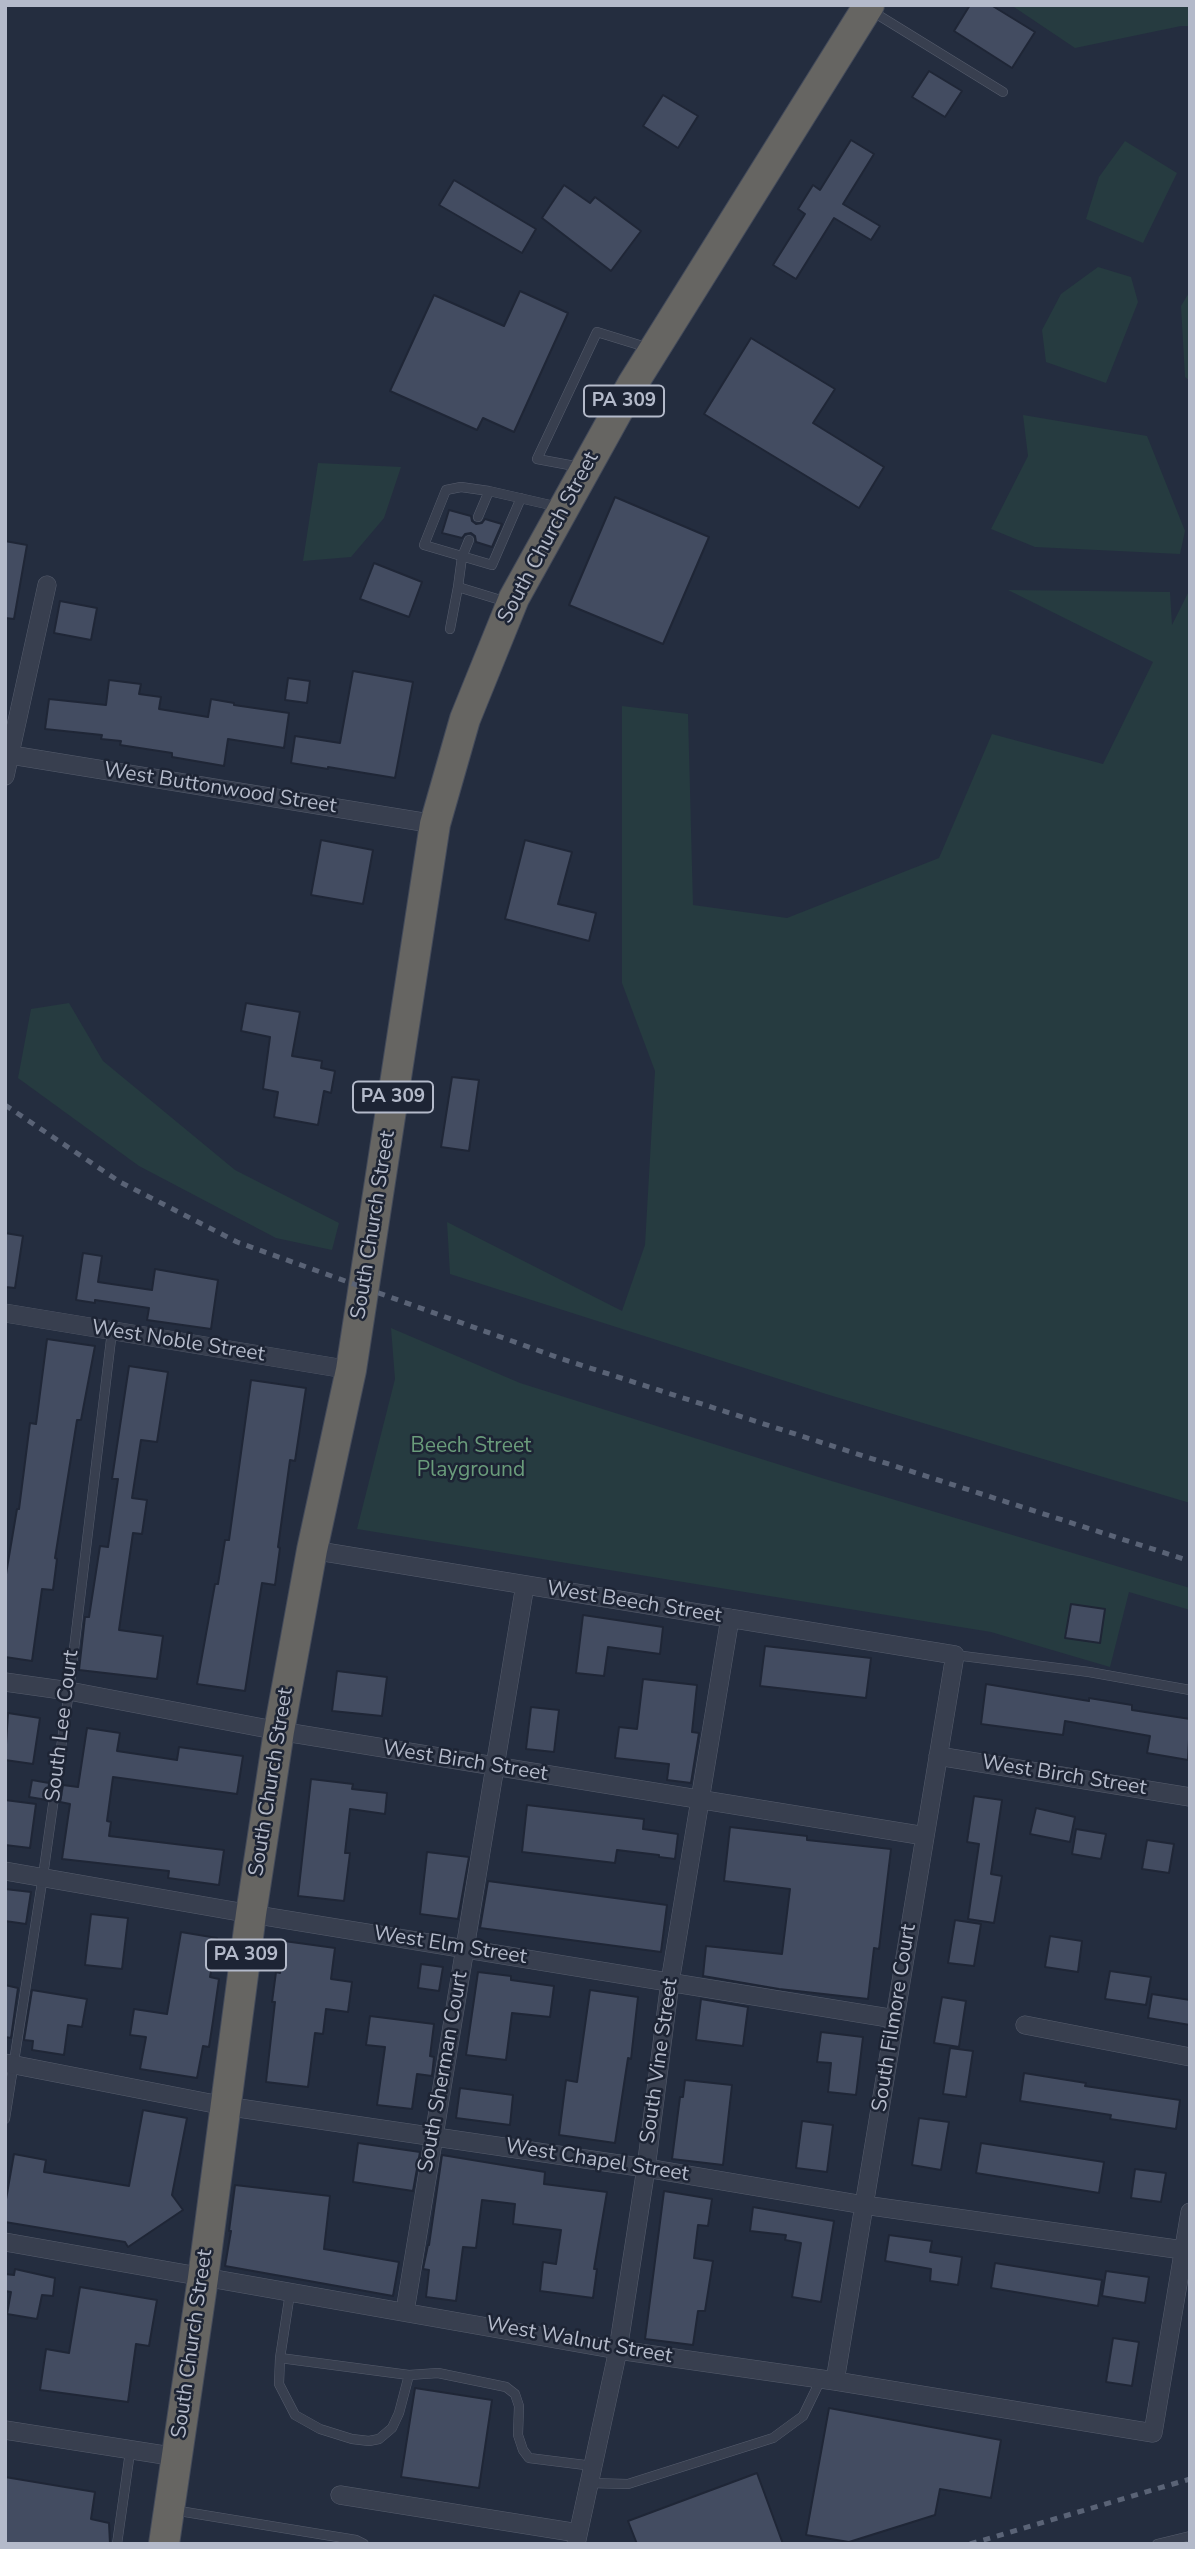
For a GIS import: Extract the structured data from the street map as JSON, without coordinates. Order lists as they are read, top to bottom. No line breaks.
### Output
{"streets":{"highway":["PA 309","South Church Street"],"street":["West Buttonwood Street","West Noble Street","West Beech Street","West Birch Street","West Elm Street","South Filmore Court","South Vine Street","South Sherman Court","West Chapel Street","West Walnut Street"],"lane":["South Lee Court"]},"crossings":[["South Church Street","West Buttonwood Street"],["South Church Street","West Noble Street"],["South Church Street","West Beech Street"],["South Church Street","West Birch Street"],["South Church Street","West Elm Street"],["South Church Street","West Chapel Street"],["South Church Street","West Walnut Street"],["West Noble Street","South Lee Court"],["West Beech Street","South Filmore Court"],["West Beech Street","South Vine Street"],["West Beech Street","South Sherman Court"],["South Lee Court","West Birch Street"],["South Lee Court","West Elm Street"],["South Lee Court","West Chapel Street"],["West Birch Street","South Filmore Court"],["West Birch Street","South Vine Street"],["West Birch Street","South Sherman Court"],["West Elm Street","South Filmore Court"],["West Elm Street","South Vine Street"],["West Elm Street","South Sherman Court"],["South Filmore Court","West Chapel Street"],["South Filmore Court","West Walnut Street"],["South Vine Street","West Chapel Street"],["South Vine Street","West Walnut Street"],["South Sherman Court","West Chapel Street"],["South Sherman Court","West Walnut Street"],["West Chapel Street","West Walnut Street"]],"parks":["Beech Street Playground"]}
